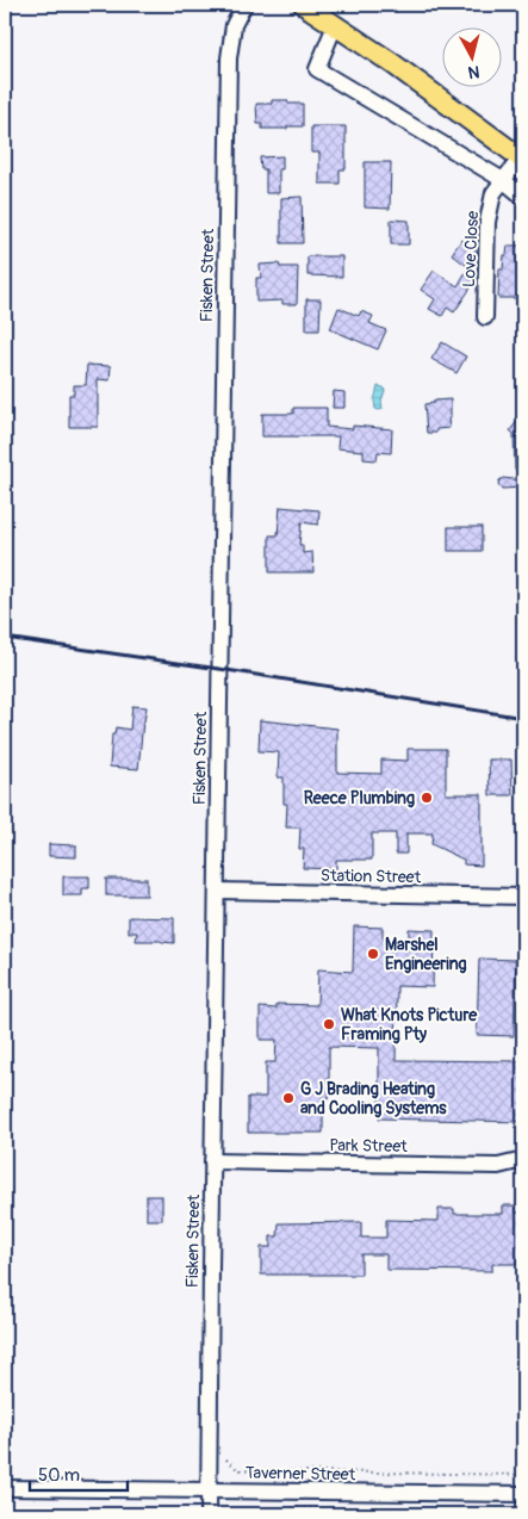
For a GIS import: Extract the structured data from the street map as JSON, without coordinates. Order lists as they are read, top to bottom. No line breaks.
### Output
{"streets":{"street":["Love Close","Fisken Street","Station Street","Park Street","Taverner Street"]},"crossings":[["Fisken Street","Station Street"],["Fisken Street","Park Street"],["Fisken Street","Taverner Street"]],"places":["Reece Plumbing","Marshel Engineering","What Knots Picture Framing Pty","G J Brading Heating and Cooling Systems"],"scale_bar":"50 m","north":"bottom"}
